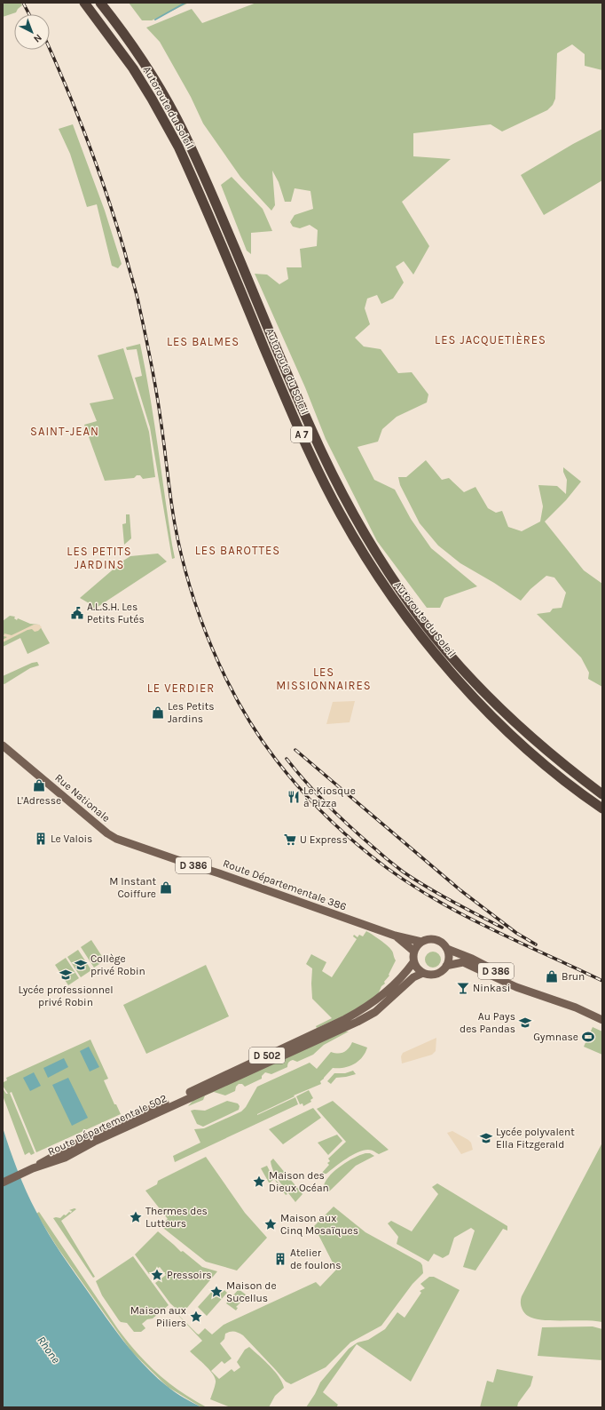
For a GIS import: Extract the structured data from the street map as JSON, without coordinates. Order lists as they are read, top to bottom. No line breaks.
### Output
{"streets":{"highway":["Autoroute du Soleil","A 7"],"main road":["Rue Nationale","D 386","Route Départementale 386","D 502","Route Départementale 502"]},"crossings":[["Rue Nationale","Route Départementale 386"],["D 386","Route Départementale 386"],["D 386","Route Départementale 502"],["Route Départementale 386","Route Départementale 502"],["D 502","Route Départementale 502"]],"districts":["LES JACQUETIÈRES","LES BALMES","SAINT-JEAN","LES BAROTTES","LES PETITS JARDINS","LES MISSIONNAIRES","LE VERDIER"],"water":["Rhone"],"places":{"public building":["A.L.S.H. Les Petits Futés"],"shop":["Les Petits Jardins","L'Adresse","M Instant Coiffure","Brun"],"restaurant":["Le Kiosque à Pizza"],"building":["Le Valois","Atelier de foulons"],"supermarket":["U Express"],"school or university":["Collège privé Robin","Lycée professionnel privé Robin","Au Pays des Pandas","Lycée polyvalent Ella Fitzgerald"],"bar":["Ninkasi"],"sports":["Gymnase"],"place":["Maison des Dieux Océan","Thermes des Lutteurs","Maison aux Cinq Mosaïques","Pressoirs","Maison de Sucellus","Maison aux Piliers"]},"north":"bottom right"}
